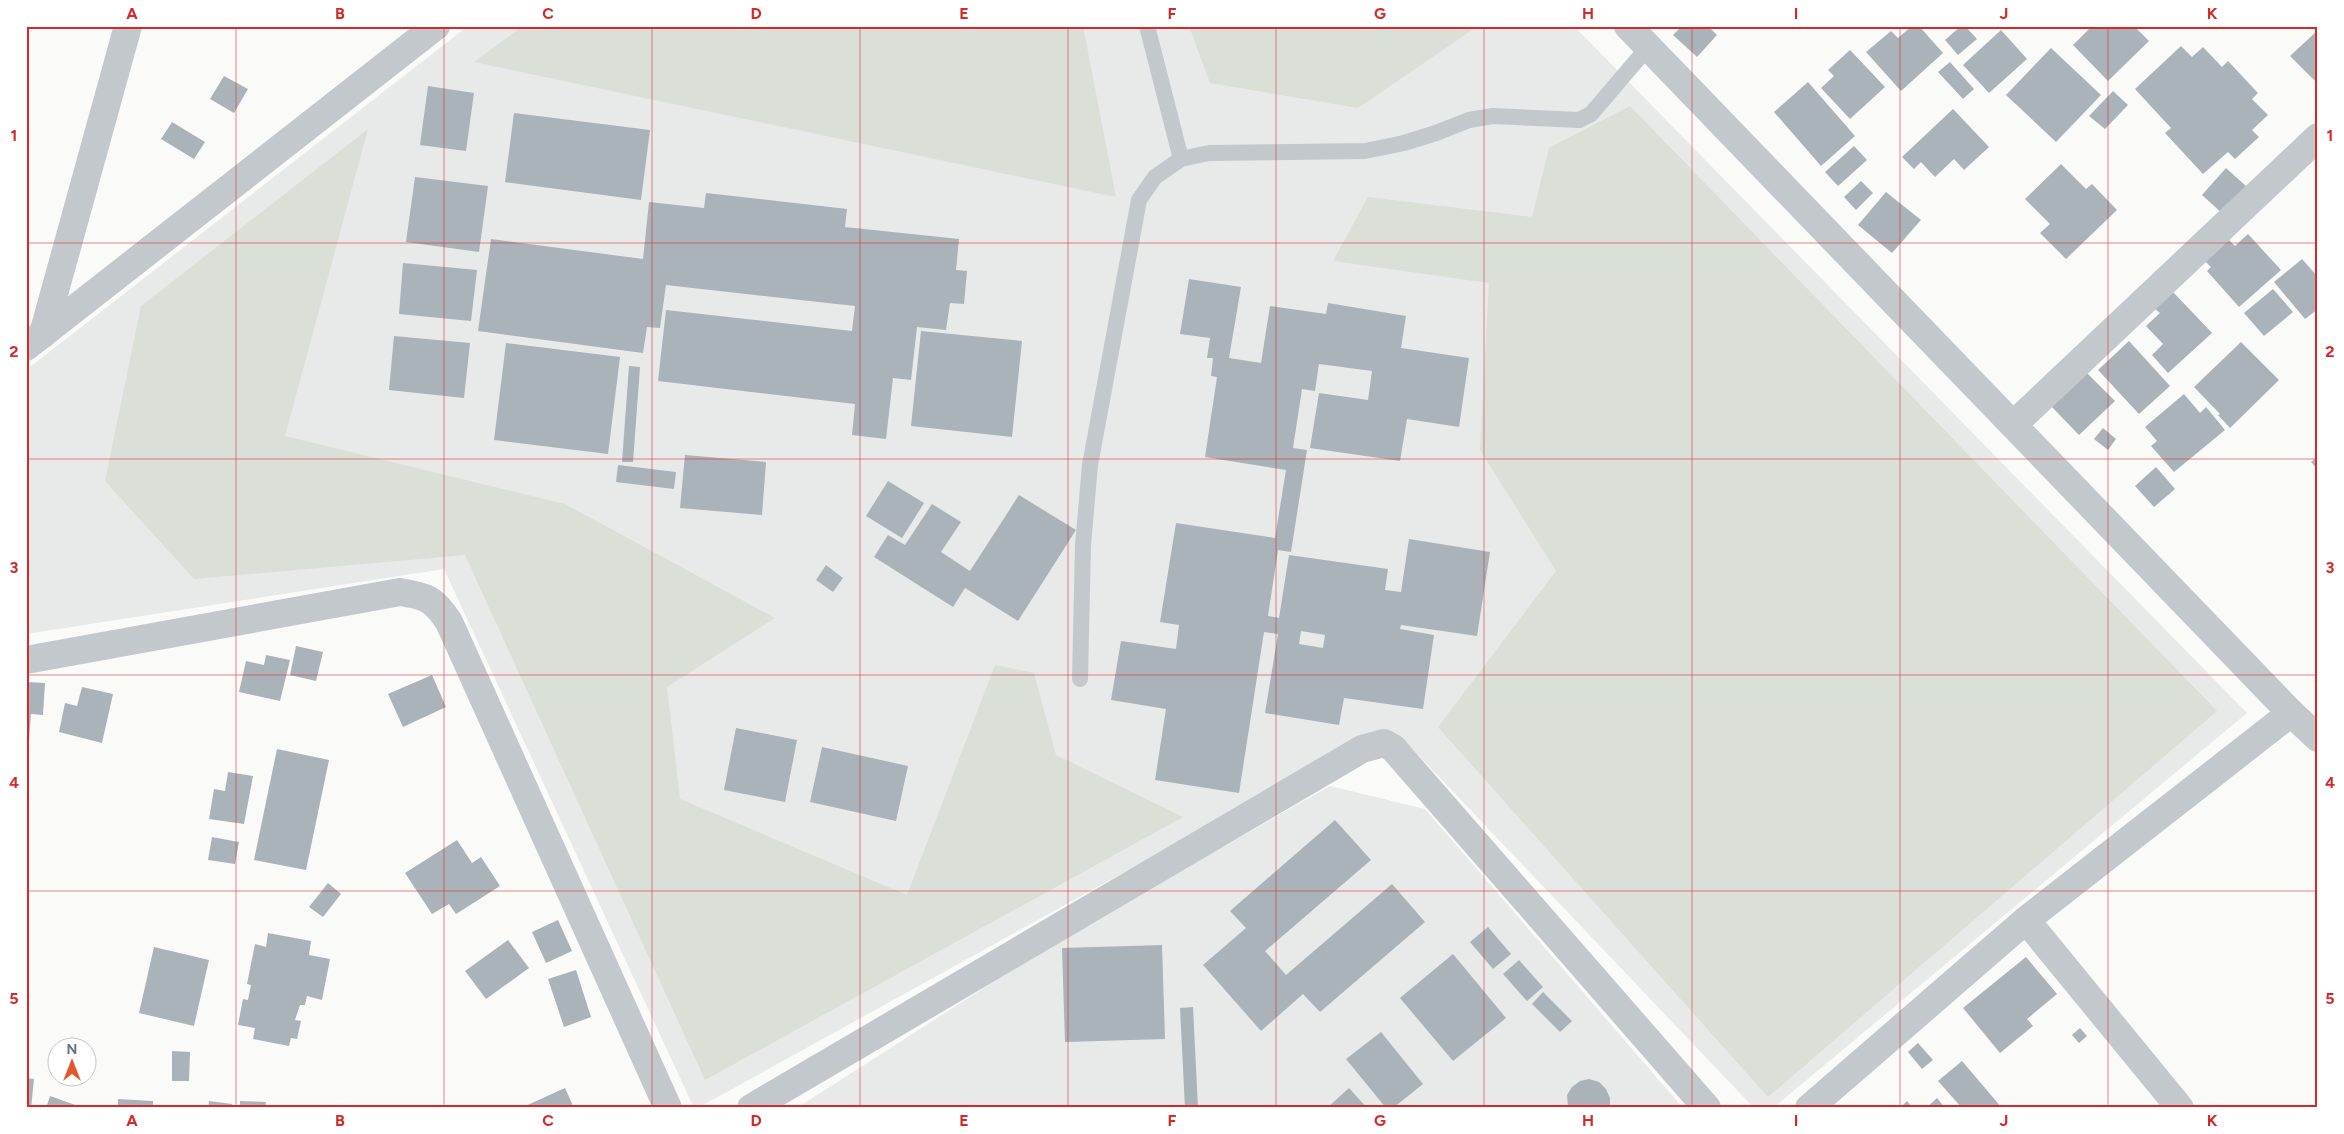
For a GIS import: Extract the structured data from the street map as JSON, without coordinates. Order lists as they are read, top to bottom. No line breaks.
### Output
{"north":"top","grid":{"columns":["A","B","C","D","E","F","G","H","I","J","K"],"rows":["1","2","3","4","5"]}}
